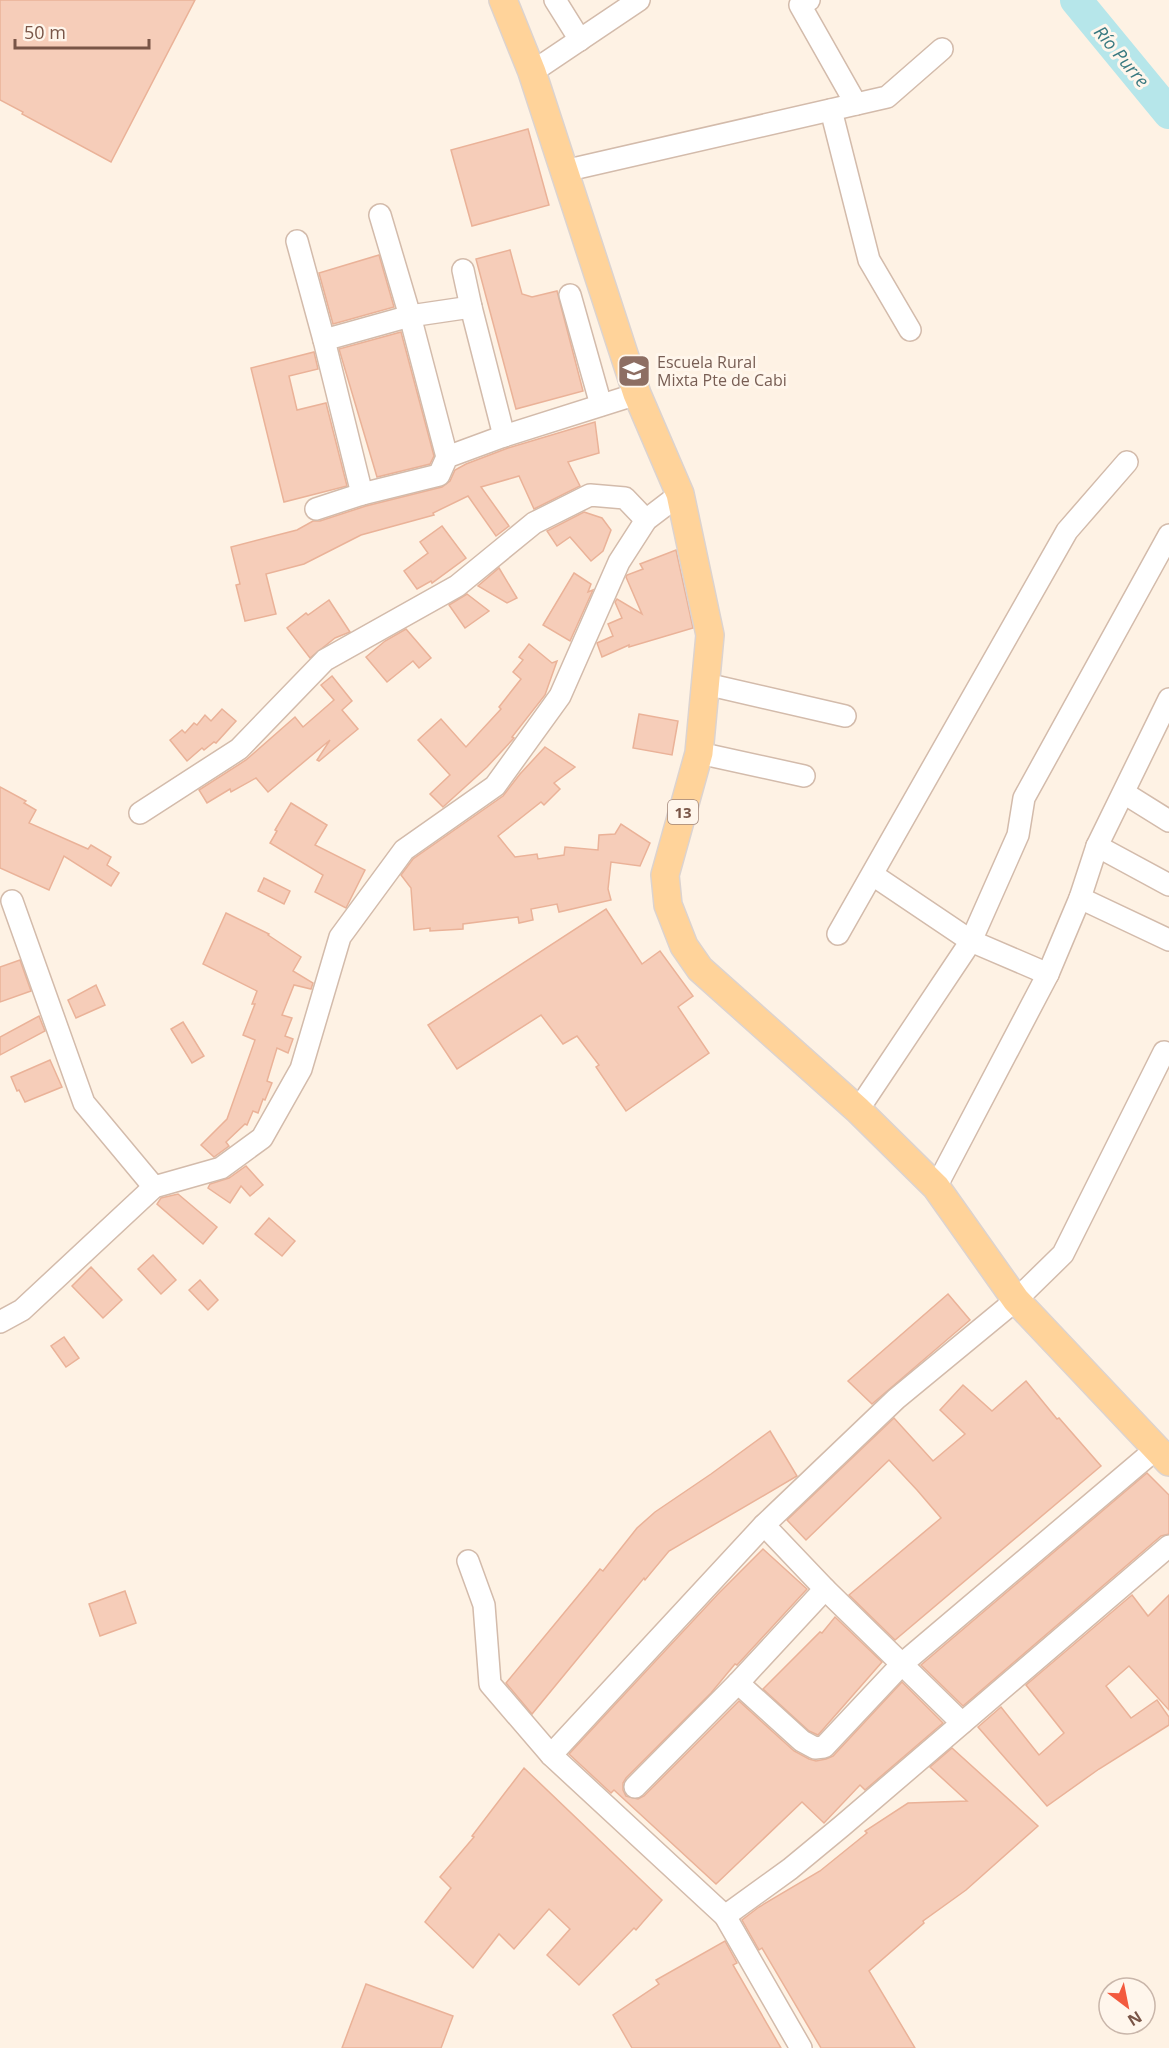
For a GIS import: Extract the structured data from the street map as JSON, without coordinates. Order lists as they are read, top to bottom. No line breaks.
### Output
{"streets":{"main road":["13"]},"water":["Río Purre"],"places":{"school or university":["Escuela Rural Mixta Pte de Cabi"]},"scale_bar":"50 m","north":"bottom right"}
